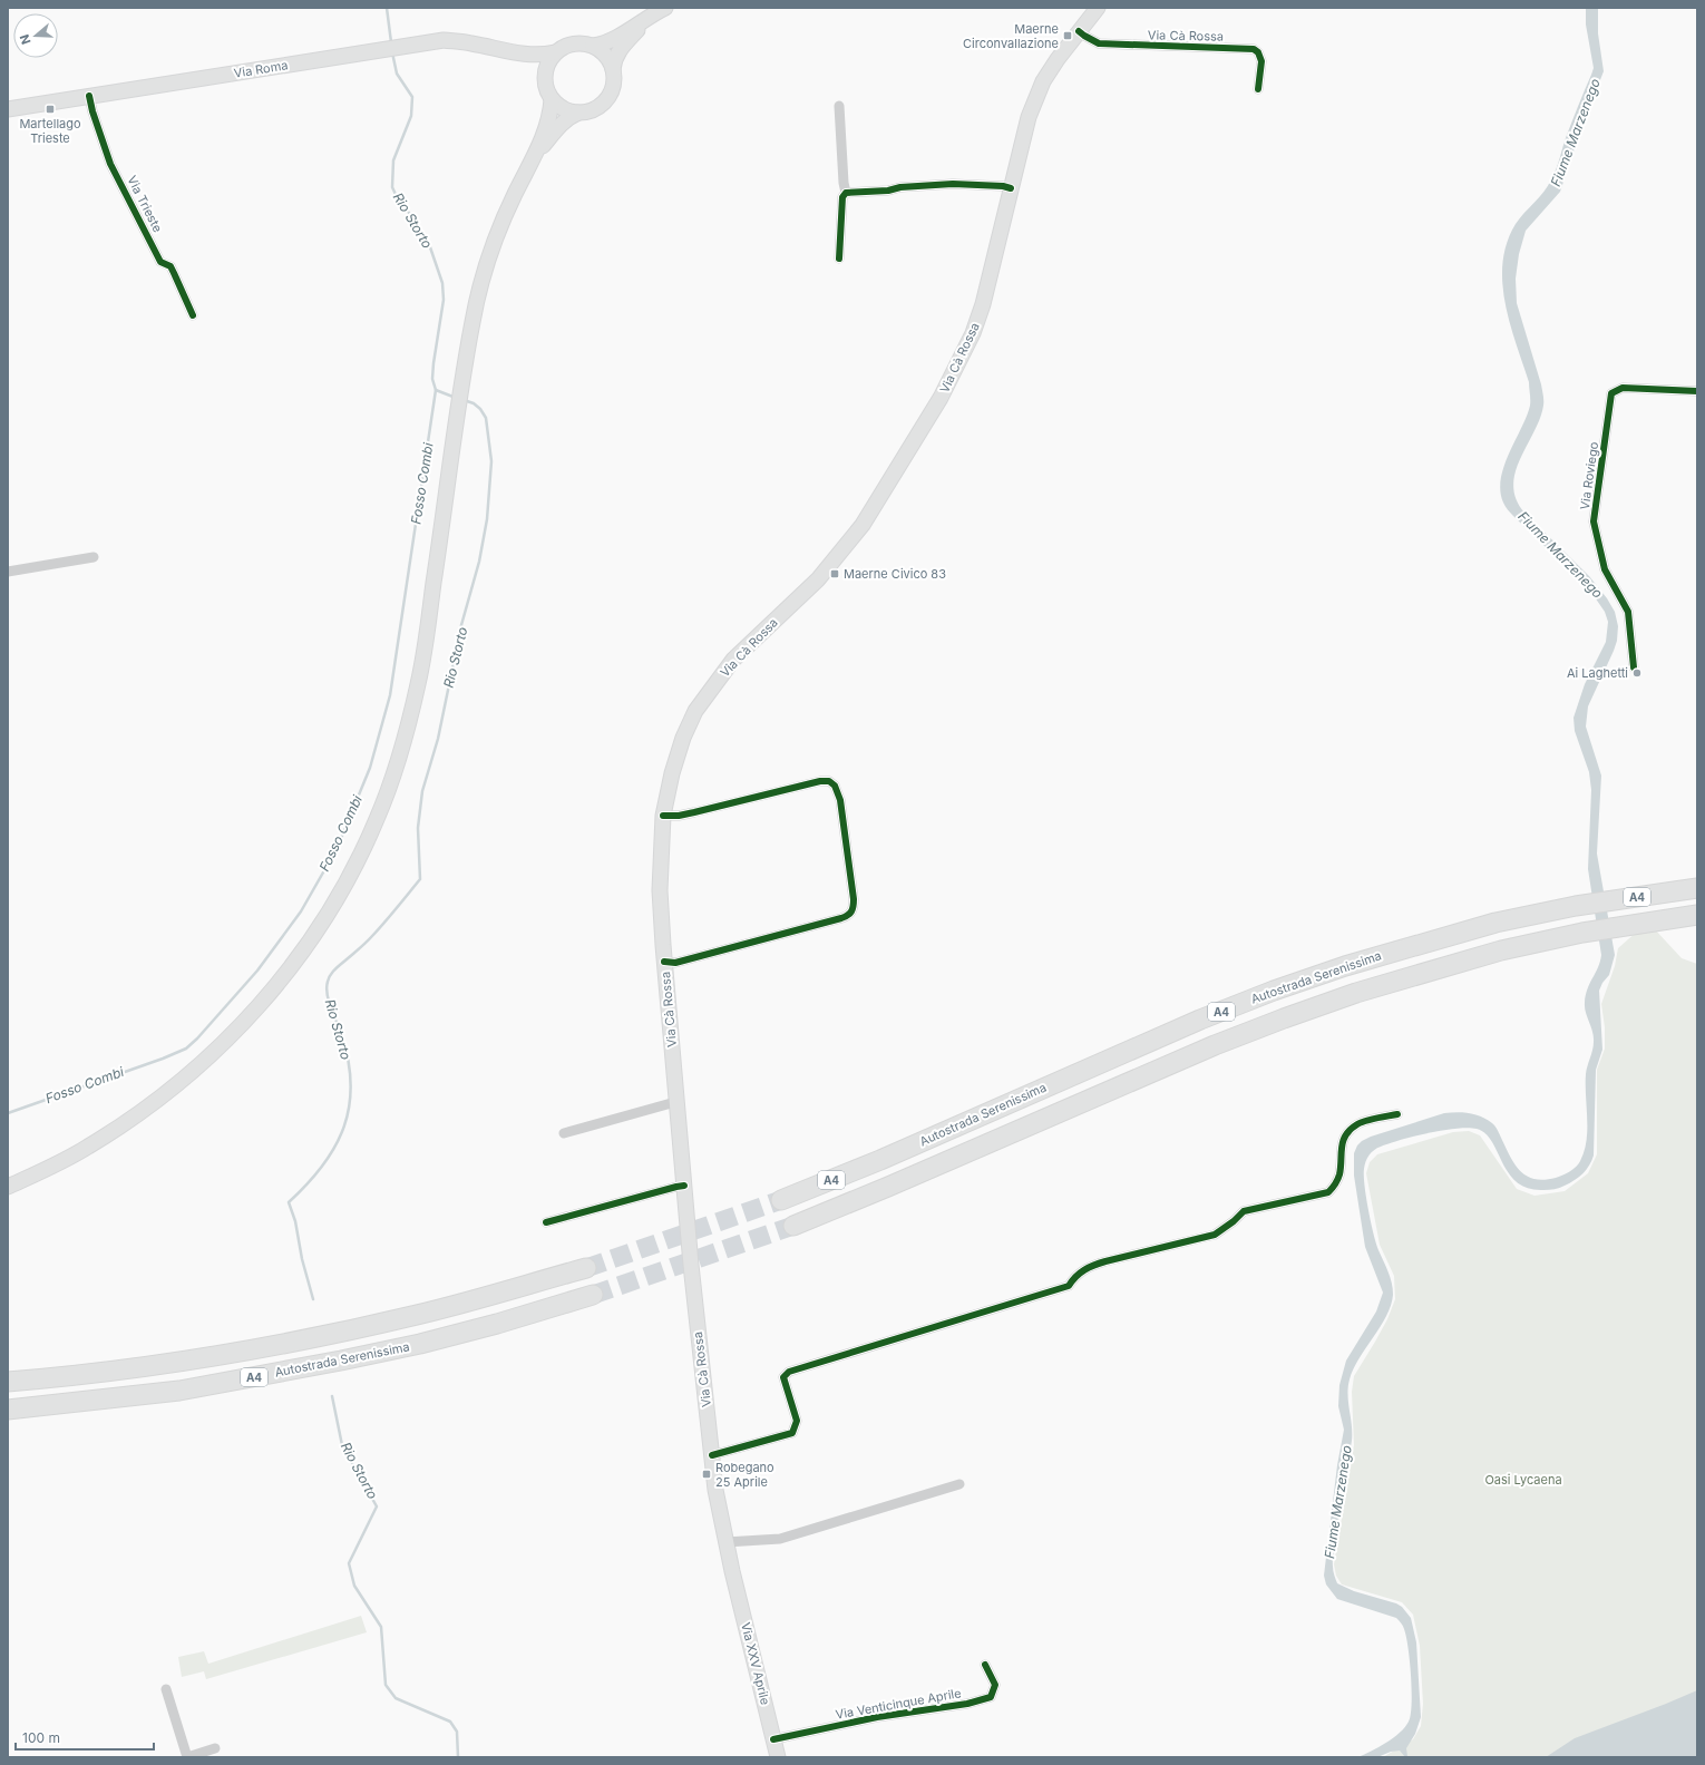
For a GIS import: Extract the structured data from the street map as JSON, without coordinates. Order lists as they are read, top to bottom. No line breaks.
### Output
{"streets":{"highway":["A4","Autostrada Serenissima"],"main road":["Via Cà Rossa","Via Roma","Via XXV Aprile"],"street":["Via Trieste","Via Roviego","Via Venticinque Aprile"]},"crossings":[["Via Cà Rossa","Via XXV Aprile"],["Via Roma","Via Trieste"],["Via XXV Aprile","Via Venticinque Aprile"]],"water":["Fiume Marzenego","Rio Storto","Fosso Combi"],"parks":["Oasi Lycaena"],"places":{"transit":["Maerne Circonvallazione","Martellago Trieste","Maerne Civico 83","Robegano 25 Aprile"],"other":["Ai Laghetti"]},"scale_bar":"100 m","north":"left"}
